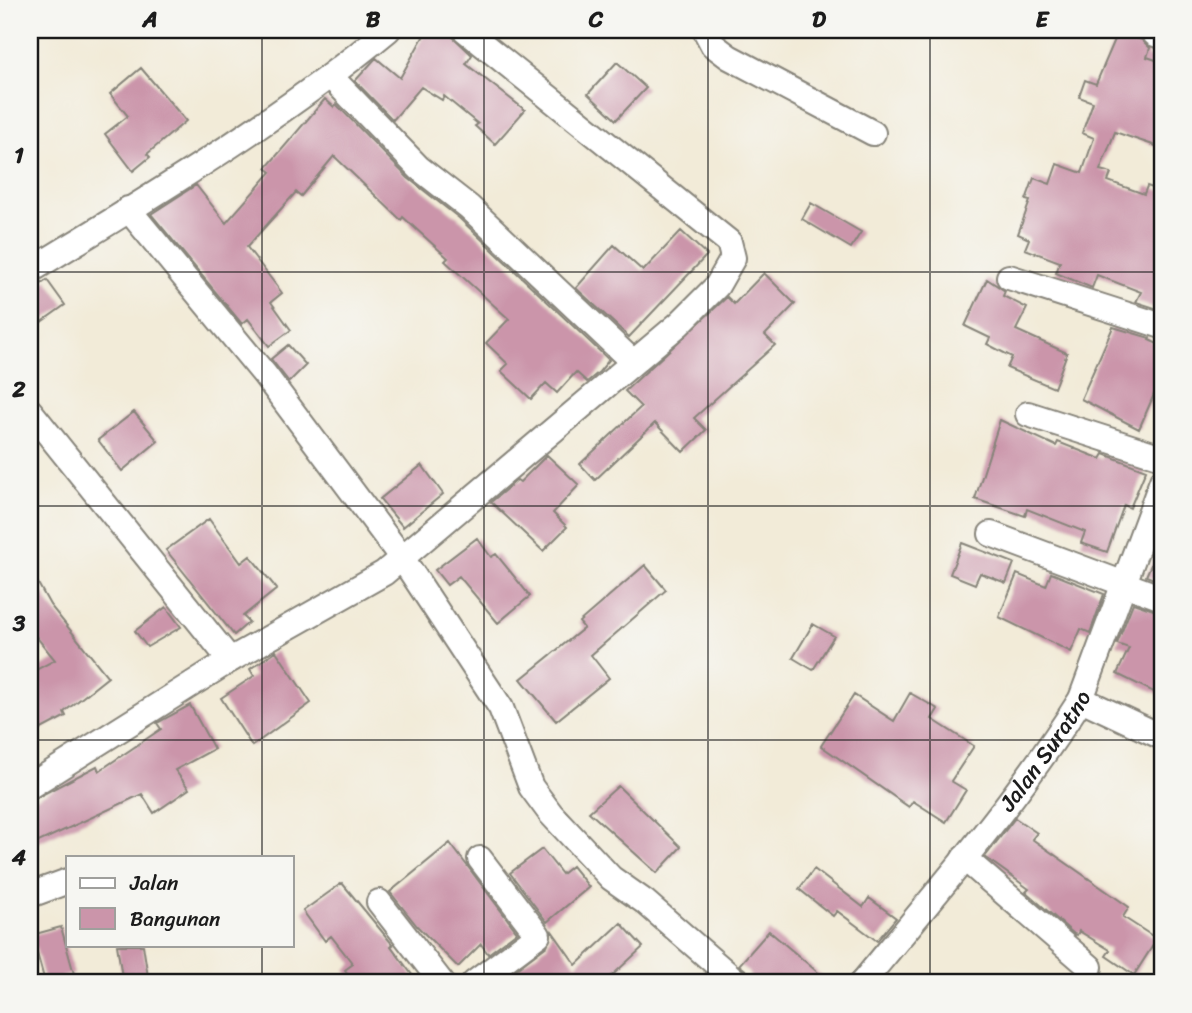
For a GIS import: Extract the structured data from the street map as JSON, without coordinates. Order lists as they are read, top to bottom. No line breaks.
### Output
{"streets":{"street":["Jalan Suratno"]},"legend":["Jalan","Bangunan"],"grid":{"columns":["A","B","C","D","E"],"rows":["1","2","3","4"]}}
